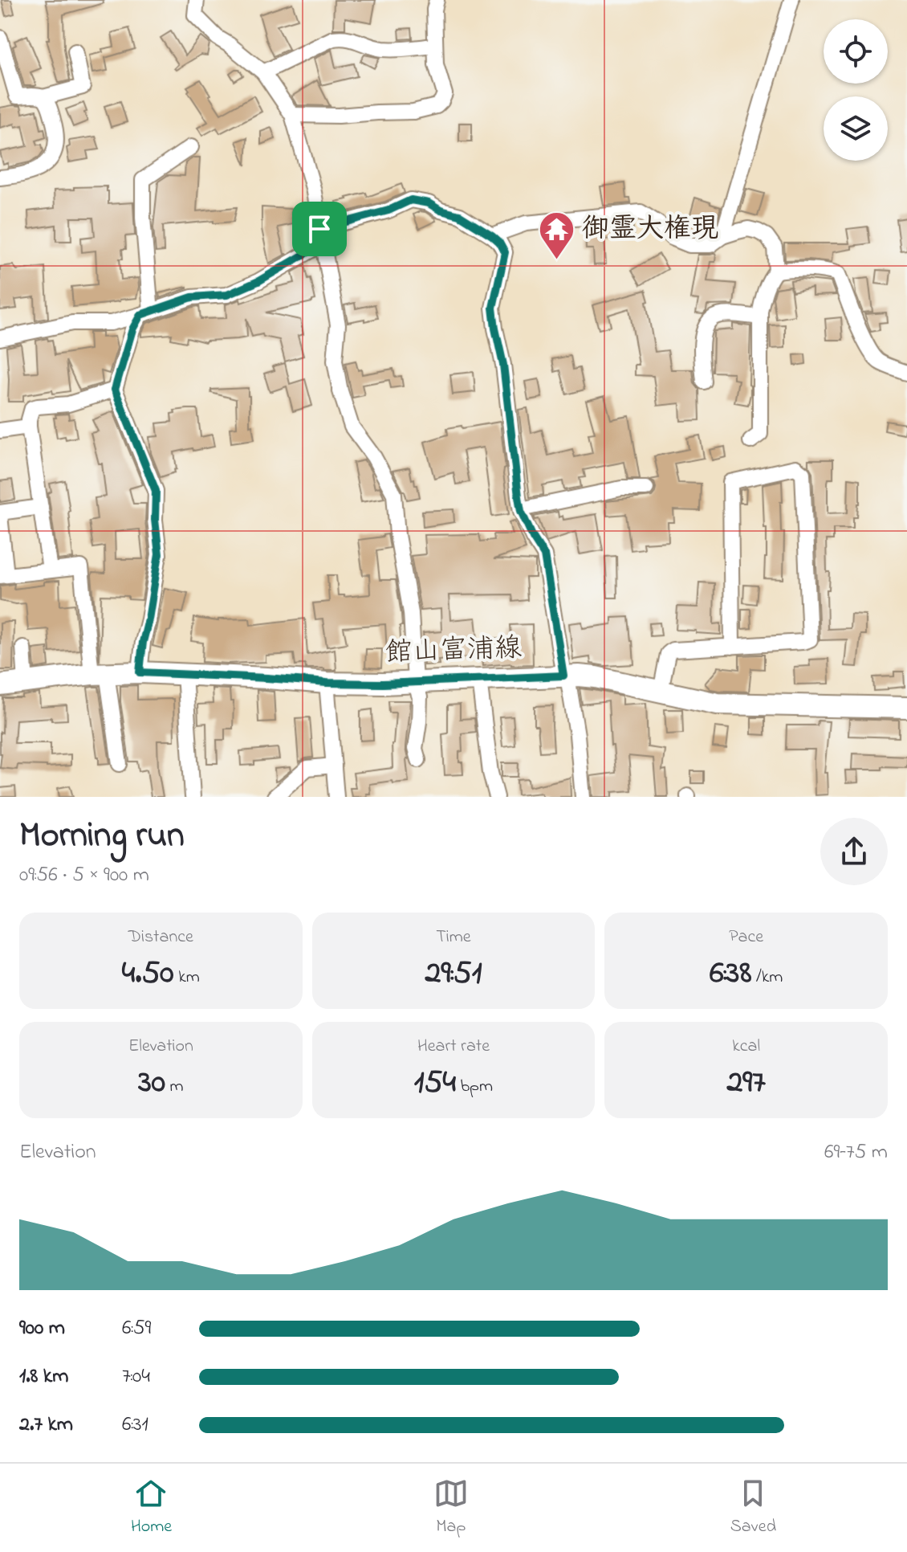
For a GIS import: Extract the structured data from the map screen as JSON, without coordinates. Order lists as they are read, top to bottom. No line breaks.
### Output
{"streets":{"main road":["館山富浦線"]},"places":{"temple":["御霊大権現"]},"page":{"heading":["Morning run","09:56 · 5 × 900 m"],"stats":[["Distance","4.50 km"],["Time","29:51"],["Pace","6:38 /km"],["Elevation","30 m"],["Heart rate","154 bpm"],["kcal","297"]],"chart":["Elevation","69–75 m"],"list":[{"name":"900 m","note":"6:59"},{"name":"1.8 km","note":"7:04"},{"name":"2.7 km","note":"6:31"}],"tabs":["Home","Map","Saved"]}}
